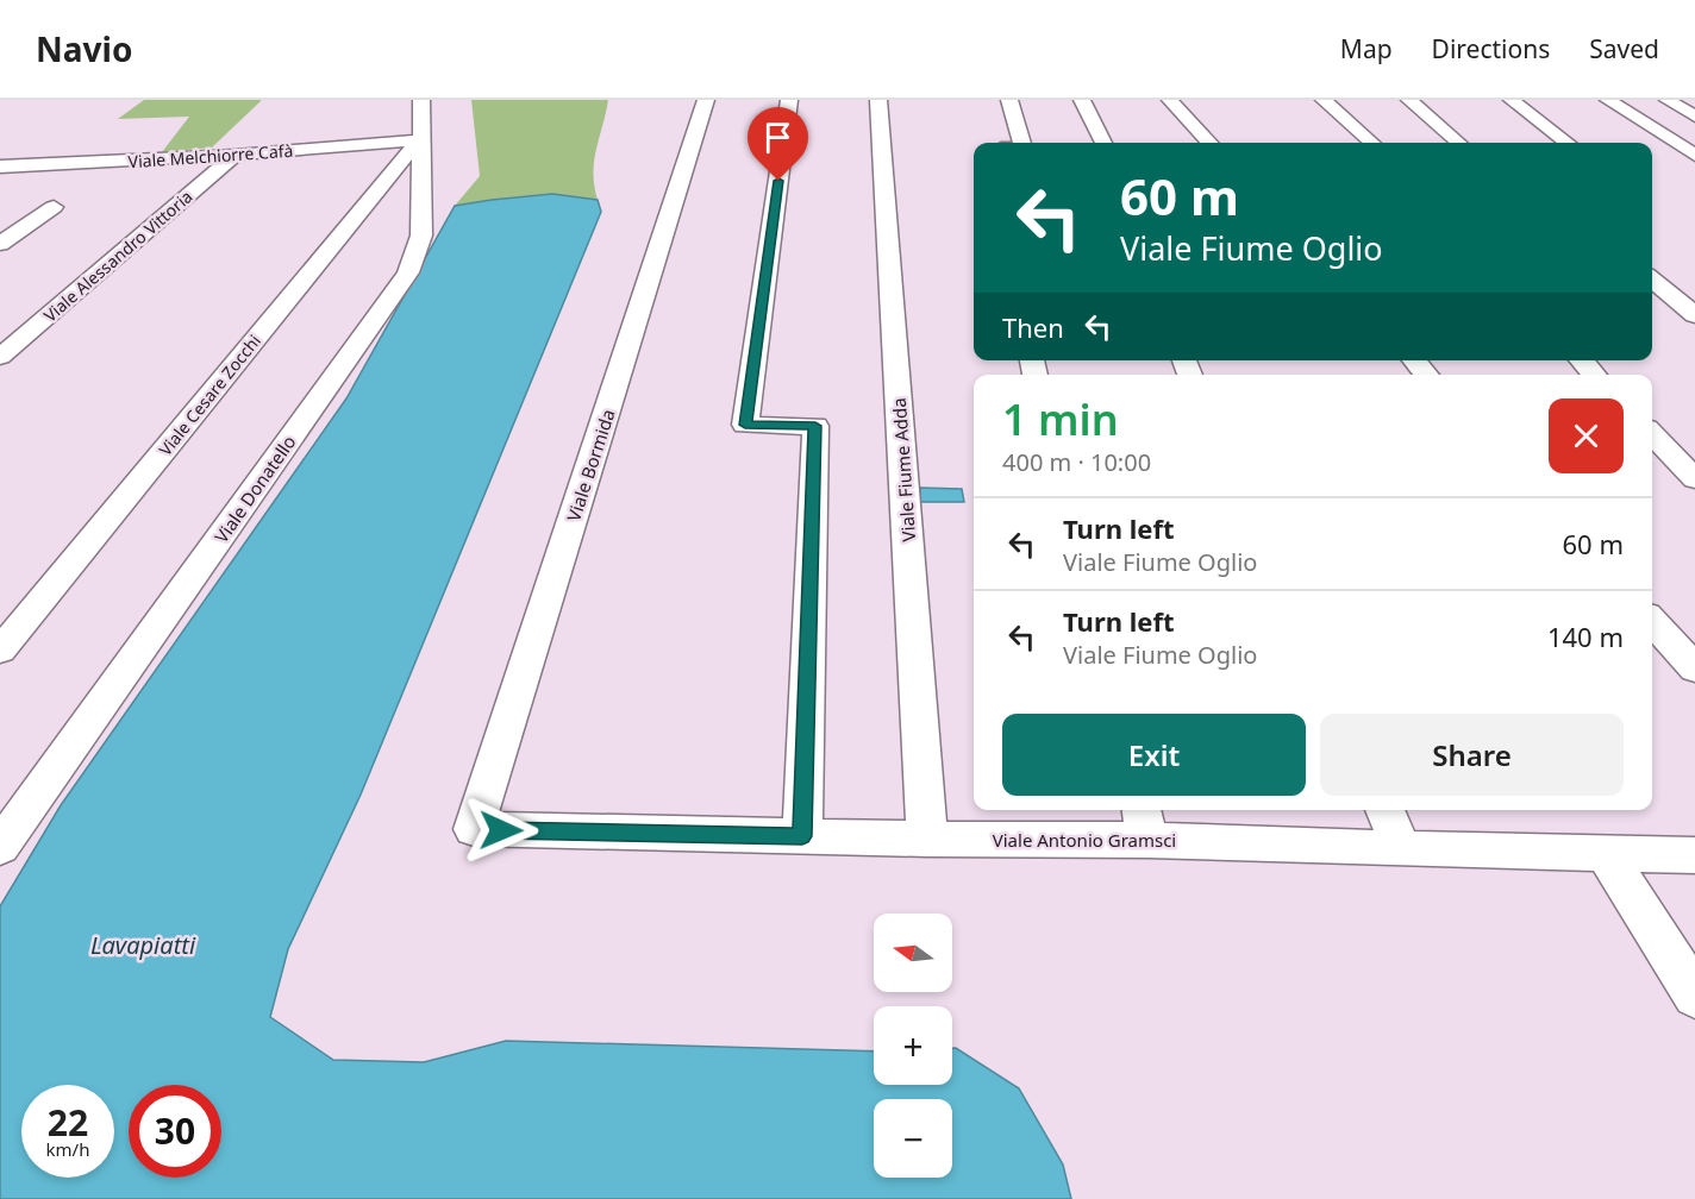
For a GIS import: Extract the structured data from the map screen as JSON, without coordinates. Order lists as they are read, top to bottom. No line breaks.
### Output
{"streets":{"street":["Viale Melchiorre Cafà","Viale Alessandro Vittoria","Viale Cesare Zocchi","Viale Bormida","Viale Fiume Adda","Viale Donatello","Viale Antonio Gramsci"]},"crossings":[["Viale Melchiorre Cafà","Viale Alessandro Vittoria"],["Viale Melchiorre Cafà","Viale Cesare Zocchi"],["Viale Melchiorre Cafà","Viale Donatello"],["Viale Cesare Zocchi","Viale Donatello"],["Viale Bormida","Viale Antonio Gramsci"],["Viale Fiume Adda","Viale Antonio Gramsci"]],"water":["Lavapiatti"],"north":"left","page":{"header":"Navio","nav":["Map","Directions","Saved"],"turn":["60 m","Viale Fiume Oglio"],"then":"Then","heading":["1 min","400 m · 10:00"],"list":[{"name":"Turn left","note":"Viale Fiume Oglio","value":"60 m"},{"name":"Turn left","note":"Viale Fiume Oglio","value":"140 m"}],"buttons":["Exit","Share"],"map_buttons":["+","−"],"speed":"22 km/h","limit":"30"}}
